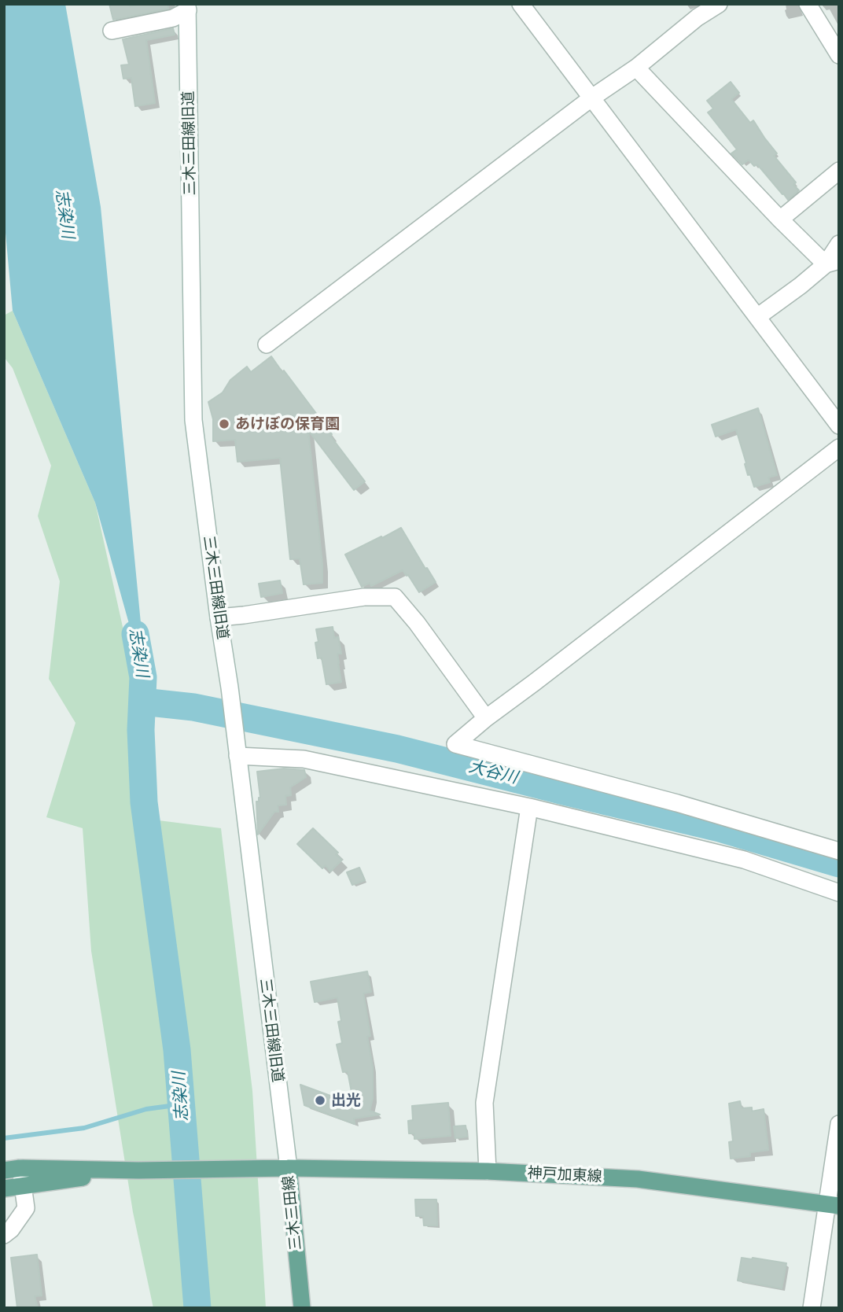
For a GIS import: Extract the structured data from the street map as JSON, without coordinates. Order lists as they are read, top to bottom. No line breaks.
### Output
{"streets":{"main road":["神戸加東線","三木三田線"],"street":["三木三田線旧道"]},"crossings":[["三木三田線旧道","神戸加東線"],["三木三田線旧道","三木三田線"],["神戸加東線","三木三田線"]],"water":["志染川","大谷川"],"places":["あけぼの保育園","出光"]}
